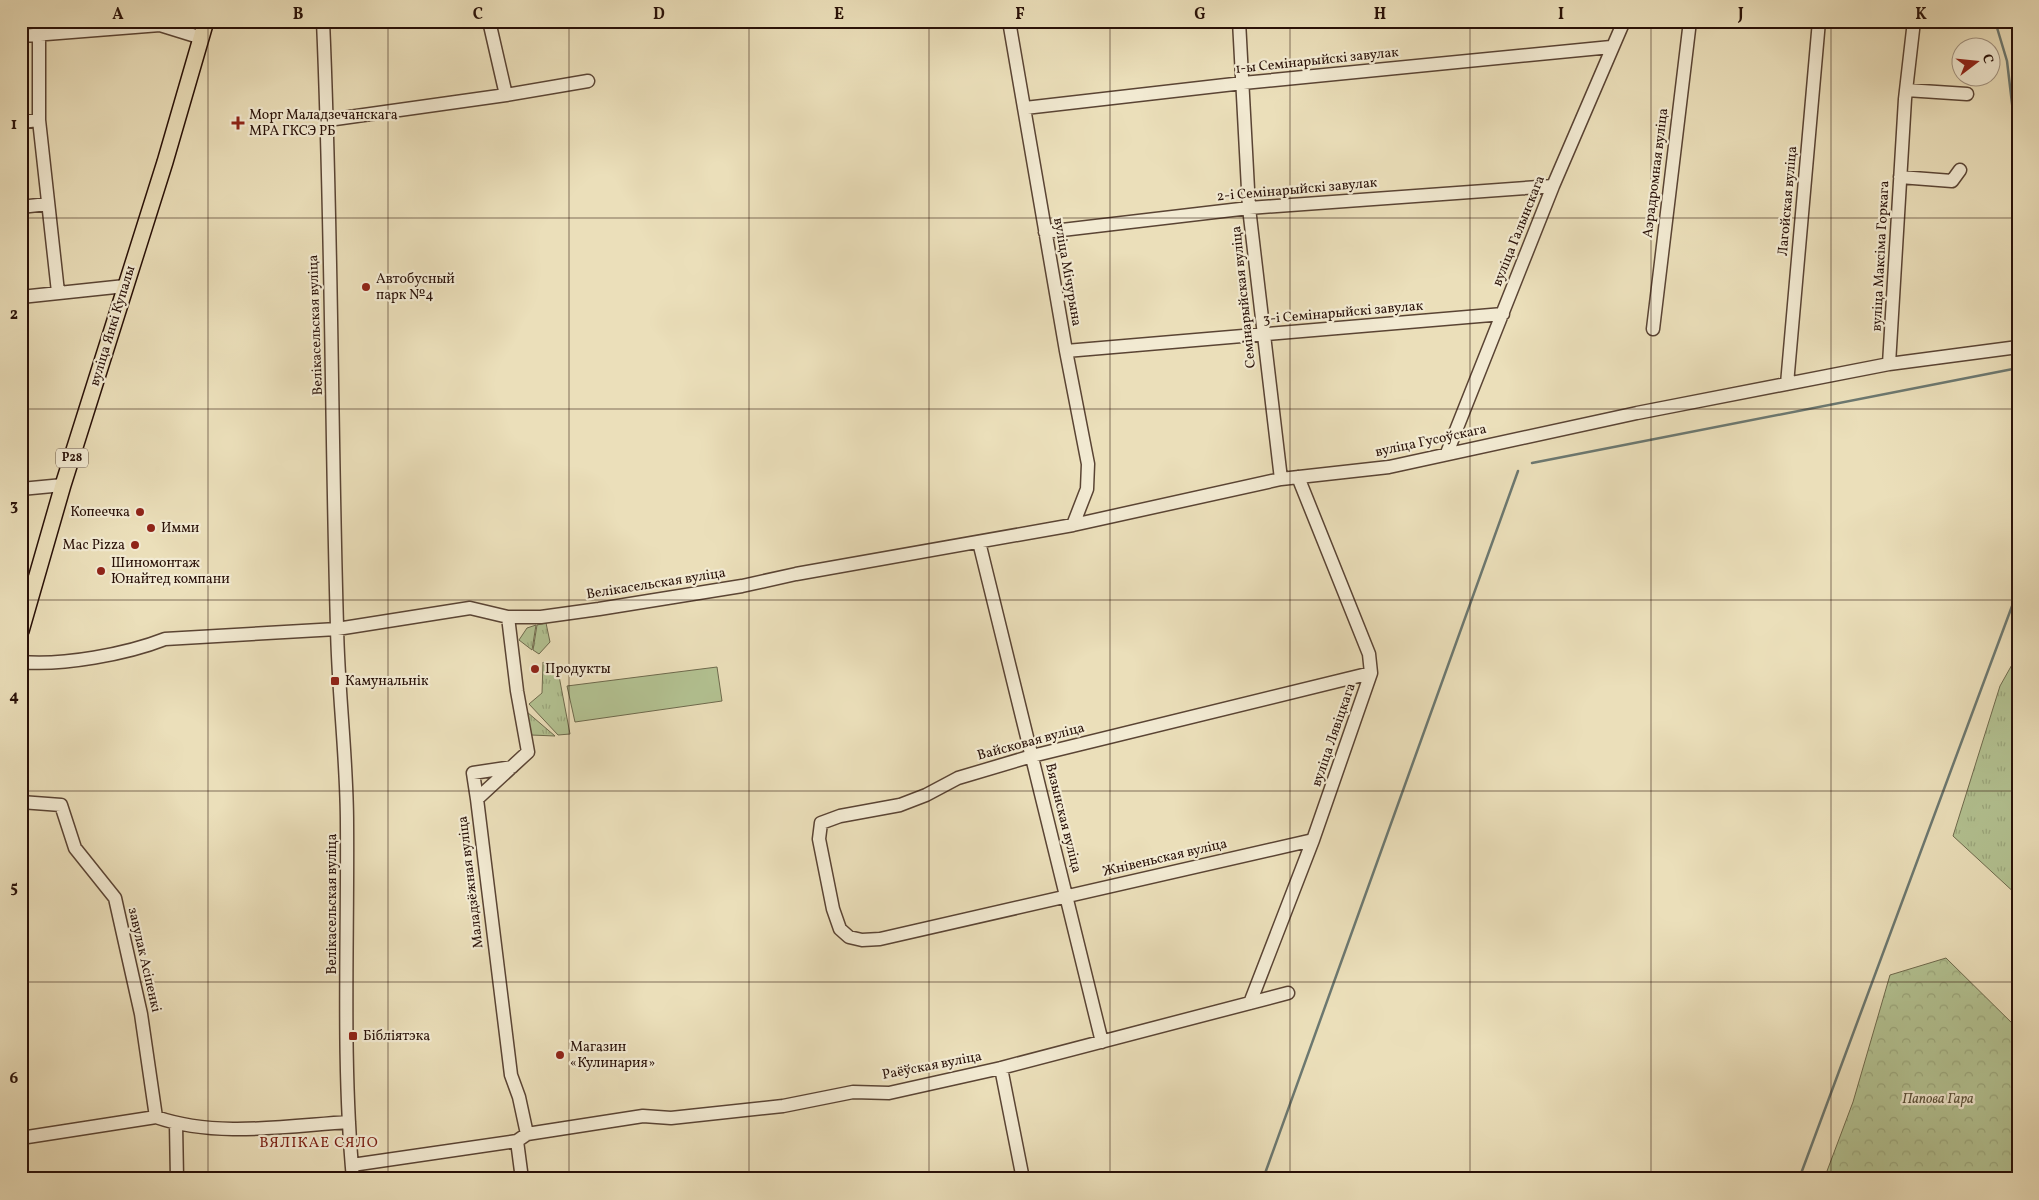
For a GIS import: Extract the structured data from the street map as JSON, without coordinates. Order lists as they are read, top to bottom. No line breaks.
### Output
{"streets":{"main road":["вуліца Янкі Купалы","Р28"],"street":["1-ы Семінарыйскі завулак","Аэрадромная вуліца","2-і Семінарыйскі завулак","Лагойская вуліца","вуліца Галынскага","вуліца Максіма Горкага","вуліца Мічурына","Семінарыйская вуліца","3-і Семінарыйскі завулак","Велікасельская вуліца","вуліца Гусоўскага","вуліца Лявіцкага","Вайсковая вуліца","Вязынская вуліца","Жнівеньская вуліца","Маладзёжная вуліца","завулак Асіпенкі","Раёўская вуліца"]},"crossings":[["1-ы Семінарыйскі завулак","вуліца Галынскага"],["1-ы Семінарыйскі завулак","вуліца Мічурына"],["1-ы Семінарыйскі завулак","Семінарыйская вуліца"],["2-і Семінарыйскі завулак","вуліца Галынскага"],["2-і Семінарыйскі завулак","вуліца Мічурына"],["2-і Семінарыйскі завулак","Семінарыйская вуліца"],["Лагойская вуліца","вуліца Гусоўскага"],["вуліца Галынскага","3-і Семінарыйскі завулак"],["вуліца Галынскага","вуліца Гусоўскага"],["вуліца Максіма Горкага","вуліца Гусоўскага"],["вуліца Мічурына","3-і Семінарыйскі завулак"],["вуліца Мічурына","вуліца Гусоўскага"],["Семінарыйская вуліца","3-і Семінарыйскі завулак"],["Семінарыйская вуліца","вуліца Гусоўскага"],["Велікасельская вуліца","вуліца Гусоўскага"],["Велікасельская вуліца","Вязынская вуліца"],["Велікасельская вуліца","Маладзёжная вуліца"],["Велікасельская вуліца","Раёўская вуліца"],["вуліца Гусоўскага","вуліца Лявіцкага"],["вуліца Гусоўскага","Вязынская вуліца"],["вуліца Лявіцкага","Вайсковая вуліца"],["вуліца Лявіцкага","Жнівеньская вуліца"],["вуліца Лявіцкага","Раёўская вуліца"],["Вайсковая вуліца","Вязынская вуліца"],["Вайсковая вуліца","Жнівеньская вуліца"],["Вязынская вуліца","Жнівеньская вуліца"],["Вязынская вуліца","Раёўская вуліца"],["Маладзёжная вуліца","Раёўская вуліца"]],"districts":["ВЯЛІКАЕ СЯЛО"],"parks":["Папова Гара"],"places":{"health":["Морг Маладзечанскага МРА ГКСЭ РБ"],"other":["Автобусный парк №4","Копеечка","Имми","Mac Pizza","Шиномонтаж Юнайтед компани","Продукты","Магазин «Кулинария»"],"transit":["Камунальнік","Бібліятэка"]},"north":"right","grid":{"columns":["A","B","C","D","E","F","G","H","I","J","K"],"rows":["1","2","3","4","5","6"]}}
